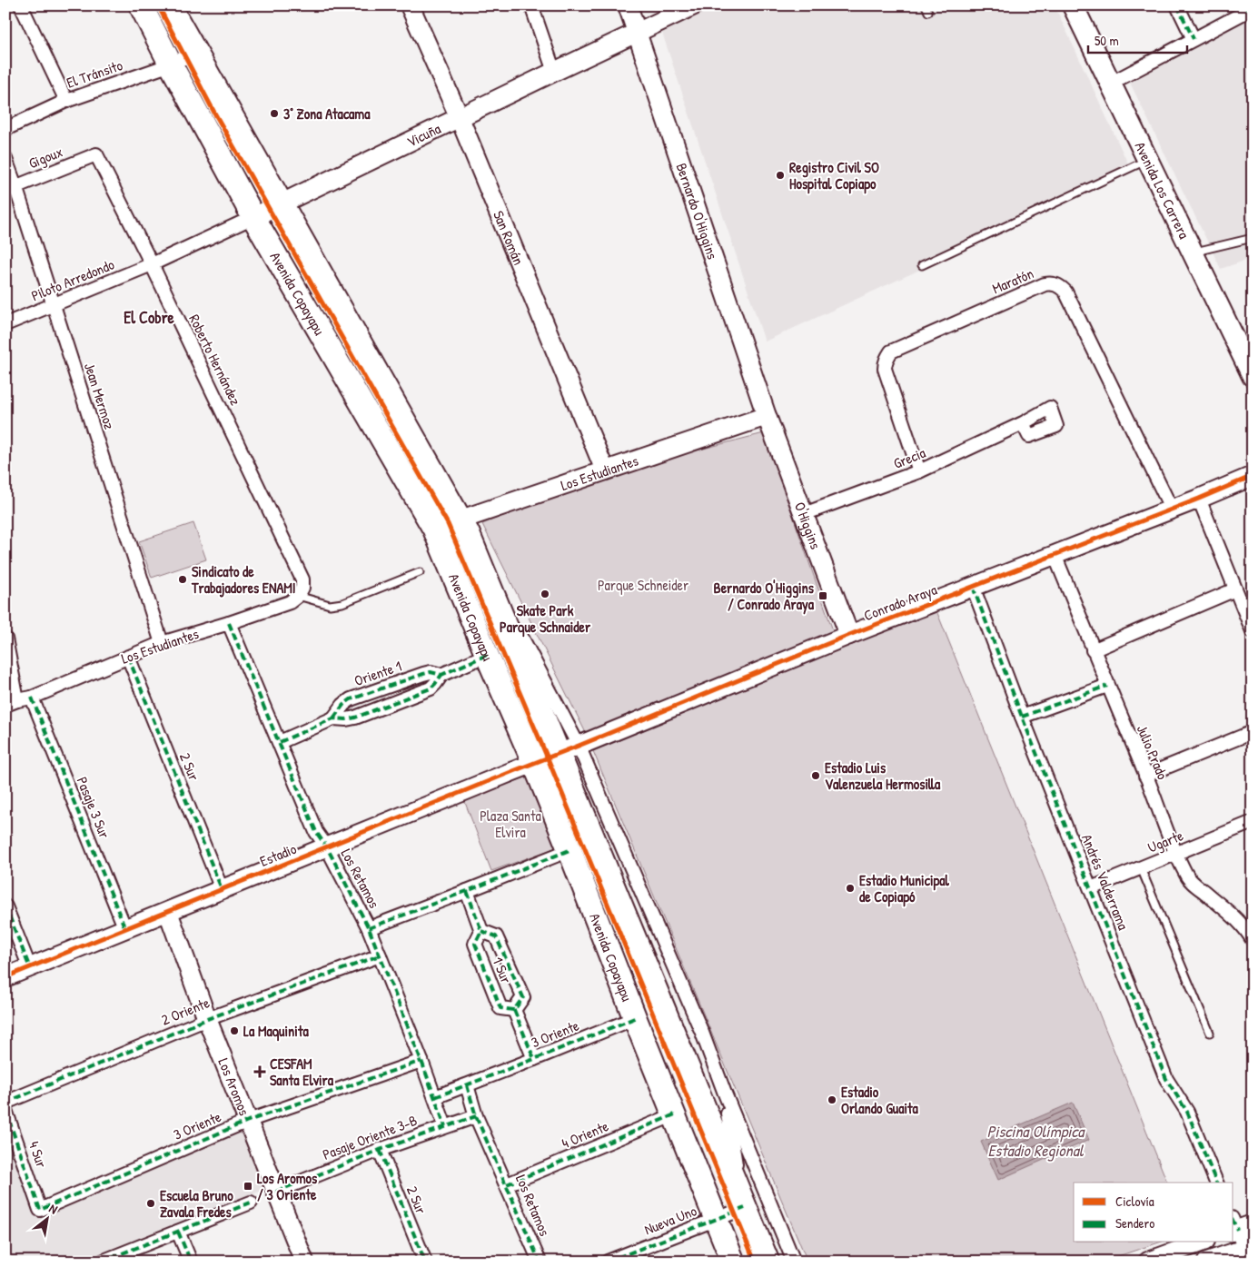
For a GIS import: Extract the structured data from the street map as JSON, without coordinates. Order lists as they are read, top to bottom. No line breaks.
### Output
{"streets":{"highway":["Avenida Copayapu"],"main road":["Avenida Los Carrera"],"street":["El Tránsito","Vicuña","Gigoux","Bernardo O'Higgins","San Román","Piloto Arredondo","Maratón","Roberto Hernández","Jean Mermoz","Grecia","Los Estudiantes","O'Higgins","Conrado Araya","Oriente 1","Julio Prado","2 Sur","Pasaje 3 Sur","Ugarte","Estadio","Los Retamos","Andrés Valderrama","1 Sur","2 Oriente","3 Oriente","Los Aromos","4 Oriente","Pasaje Oriente 3-B","4 Sur","Nueva Uno"]},"crossings":[["El Tránsito","Avenida Copayapu"],["Vicuña","Bernardo O'Higgins"],["Vicuña","San Román"],["Vicuña","Piloto Arredondo"],["Vicuña","Avenida Copayapu"],["Vicuña","Roberto Hernández"],["Gigoux","Roberto Hernández"],["Gigoux","Jean Mermoz"],["Bernardo O'Higgins","Los Estudiantes"],["Bernardo O'Higgins","O'Higgins"],["San Román","Los Estudiantes"],["Piloto Arredondo","Roberto Hernández"],["Piloto Arredondo","Jean Mermoz"],["Maratón","Grecia"],["Maratón","Conrado Araya"],["Avenida Copayapu","Los Estudiantes"],["Avenida Copayapu","Conrado Araya"],["Avenida Copayapu","Oriente 1"],["Avenida Copayapu","Estadio"],["Avenida Copayapu","3 Oriente"],["Avenida Copayapu","4 Oriente"],["Avenida Copayapu","Nueva Uno"],["Roberto Hernández","Los Estudiantes"],["Jean Mermoz","Los Estudiantes"],["Grecia","O'Higgins"],["Los Estudiantes","O'Higgins"],["Los Estudiantes","2 Sur"],["Los Estudiantes","Pasaje 3 Sur"],["Los Estudiantes","Los Retamos"],["O'Higgins","Conrado Araya"],["Conrado Araya","Julio Prado"],["Conrado Araya","Estadio"],["Conrado Araya","Andrés Valderrama"],["Oriente 1","Los Retamos"],["Julio Prado","Ugarte"],["2 Sur","Estadio"],["2 Sur","Pasaje Oriente 3-B"],["Pasaje 3 Sur","Estadio"],["Ugarte","Andrés Valderrama"],["Estadio","Los Retamos"],["Estadio","Los Aromos"],["Los Retamos","2 Oriente"],["Los Retamos","3 Oriente"],["Los Retamos","4 Oriente"],["Los Retamos","Pasaje Oriente 3-B"],["2 Oriente","Los Aromos"],["3 Oriente","Los Aromos"],["3 Oriente","4 Sur"],["Los Aromos","Pasaje Oriente 3-B"]],"districts":["El Cobre"],"water":["Piscina Olímpica Estadio Regional"],"parks":["Parque Schneider","Plaza Santa Elvira"],"places":{"other":["3° Zona Atacama","Registro Civil SO Hospital Copiapo","Sindicato de Trabajadores ENAMI","Skate Park Parque Schnaider","Estadio Luis Valenzuela Hermosilla","Estadio Municipal de Copiapó","La Maquinita","Estadio Orlando Guaita","Escuela Bruno Zavala Fredes"],"transit":["Bernardo O'Higgins / Conrado Araya","Los Aromos / 3 Oriente"],"health":["CESFAM Santa Elvira"]},"legend":["Ciclovía","Sendero"],"scale_bar":"50 m","north":"top right"}
